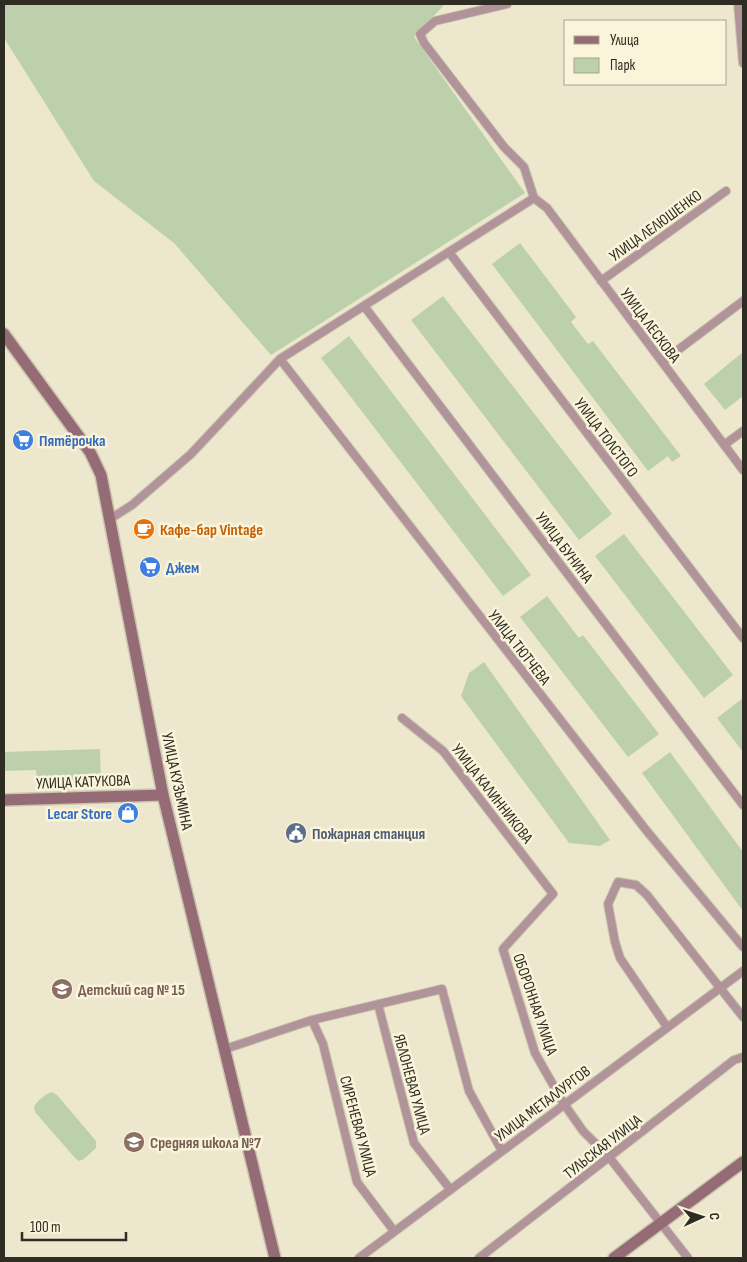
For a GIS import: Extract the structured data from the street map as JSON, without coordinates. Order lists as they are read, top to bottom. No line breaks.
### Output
{"streets":{"main road":["УЛИЦА КАТУКОВА","УЛИЦА КУЗЬМИНА"],"street":["УЛИЦА ЛЕЛЮШЕНКО","УЛИЦА ЛЕСКОВА","УЛИЦА ТОЛСТОГО","УЛИЦА БУНИНА","УЛИЦА ТЮТЧЕВА","УЛИЦА КАЛИННИКОВА","ОБОРОННАЯ УЛИЦА","ЯБЛОНЕВАЯ УЛИЦА","УЛИЦА МЕТАЛЛУРГОВ","СИРЕНЕВАЯ УЛИЦА","ТУЛЬСКАЯ УЛИЦА"]},"crossings":[["УЛИЦА ЛЕЛЮШЕНКО","УЛИЦА ЛЕСКОВА"],["УЛИЦА КАТУКОВА","УЛИЦА КУЗЬМИНА"],["УЛИЦА КАЛИННИКОВА","ОБОРОННАЯ УЛИЦА"],["ОБОРОННАЯ УЛИЦА","УЛИЦА МЕТАЛЛУРГОВ"],["ОБОРОННАЯ УЛИЦА","ТУЛЬСКАЯ УЛИЦА"],["ЯБЛОНЕВАЯ УЛИЦА","УЛИЦА МЕТАЛЛУРГОВ"],["УЛИЦА МЕТАЛЛУРГОВ","СИРЕНЕВАЯ УЛИЦА"]],"places":{"supermarket":["Пятёрочка","Джем"],"cafe":["Кафе-бар Vintage"],"shop":["Lecar Store"],"public building":["Пожарная станция"],"school or university":["Детский сад № 15","Средняя школа №7"]},"legend":["Улица","Парк"],"scale_bar":"100 m","north":"right"}
